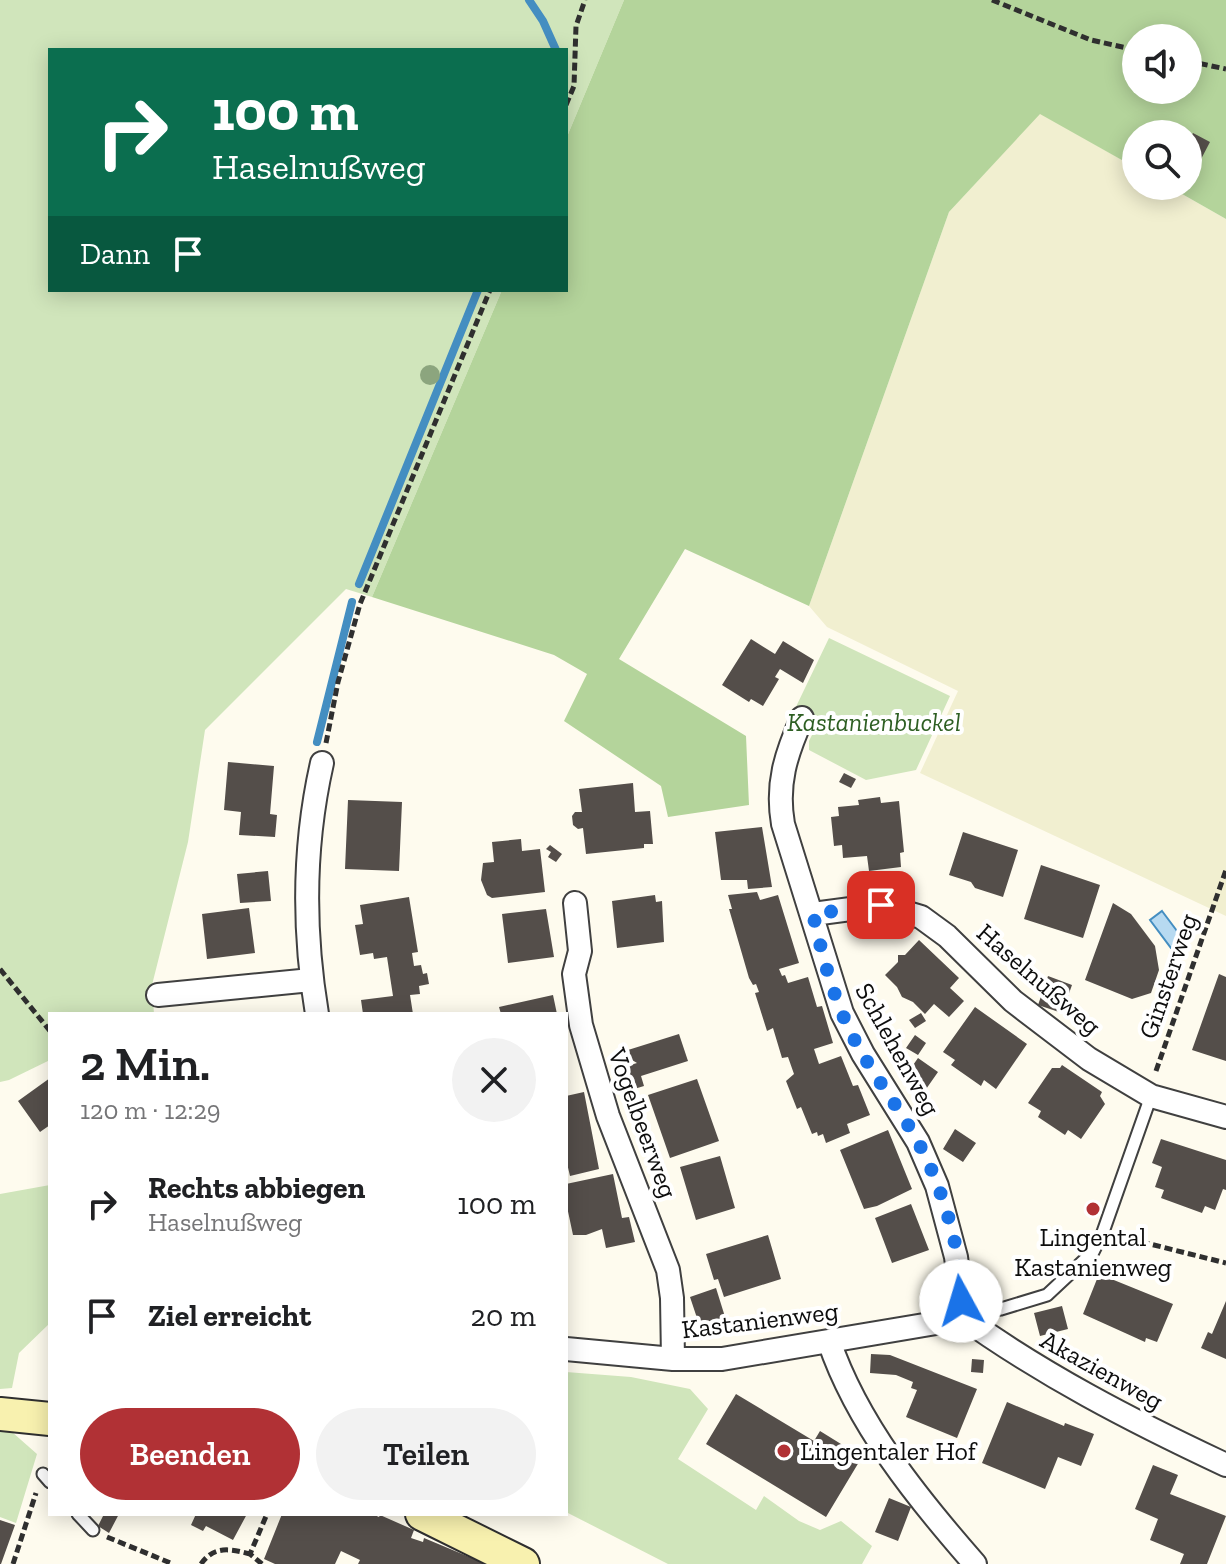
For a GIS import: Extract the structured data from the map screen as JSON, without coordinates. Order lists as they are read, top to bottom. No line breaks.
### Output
{"streets":{"street":["Haselnußweg","Schlehenweg","Vogelbeerweg","Kastanienweg","Akazienweg"],"path":["Ginsterweg"]},"crossings":[["Ginsterweg","Haselnußweg"],["Haselnußweg","Schlehenweg"],["Schlehenweg","Kastanienweg"],["Schlehenweg","Akazienweg"],["Vogelbeerweg","Kastanienweg"],["Kastanienweg","Akazienweg"]],"parks":["Kastanienbuckel"],"places":["Lingental Kastanienweg","Lingentaler Hof"],"page":{"turn":["100 m","Haselnußweg"],"then":"Dann","heading":["2 Min.","120 m · 12:29"],"list":[{"name":"Rechts abbiegen","note":"Haselnußweg","value":"100 m"},{"name":"Ziel erreicht","value":"20 m"}],"buttons":["Beenden","Teilen"]}}
